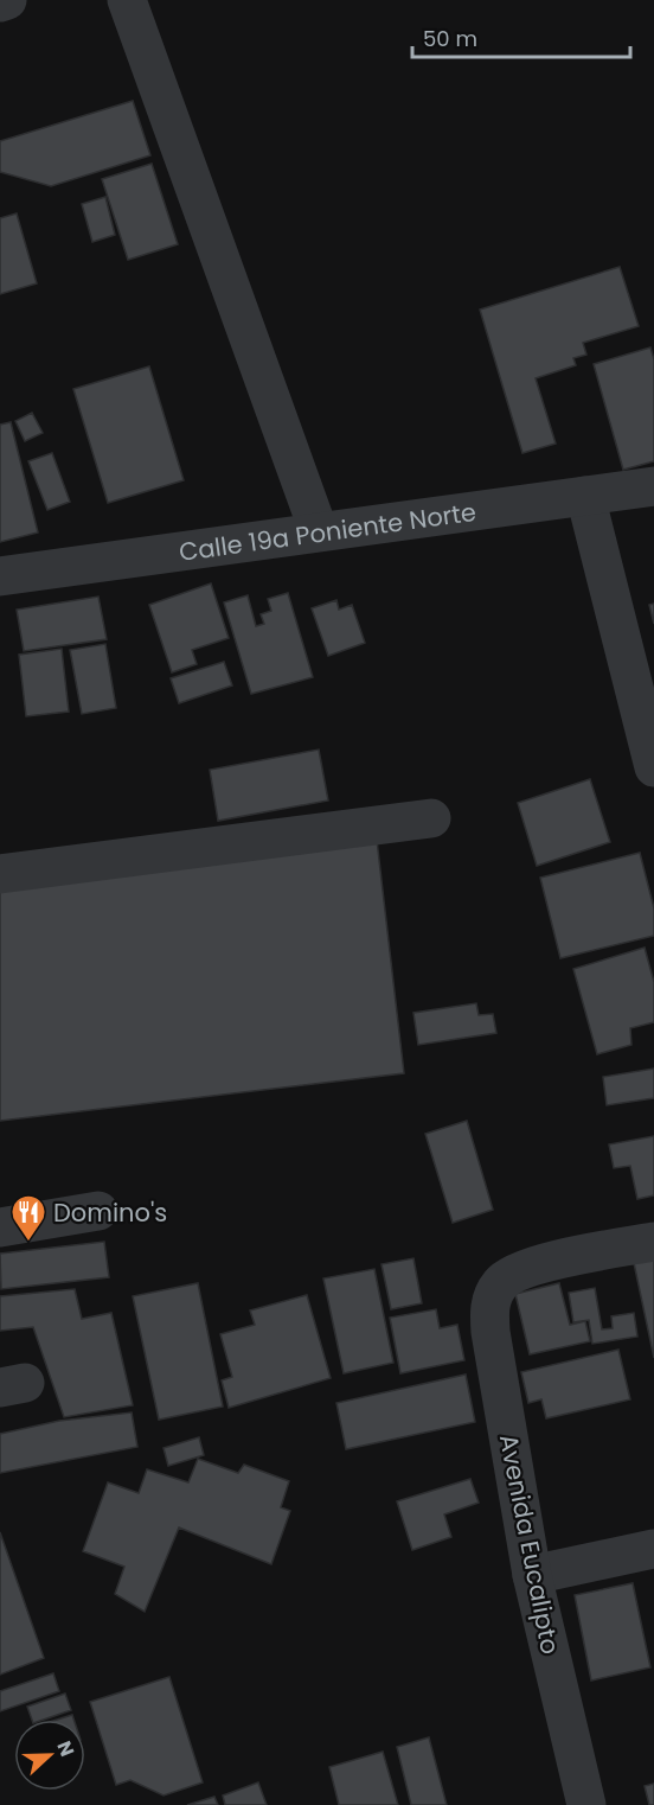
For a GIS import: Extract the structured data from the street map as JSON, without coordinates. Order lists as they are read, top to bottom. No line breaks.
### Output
{"streets":{"street":["Calle 19a Poniente Norte","Avenida Eucalipto"]},"places":{"restaurant":["Domino's"]},"scale_bar":"50 m","north":"right"}
